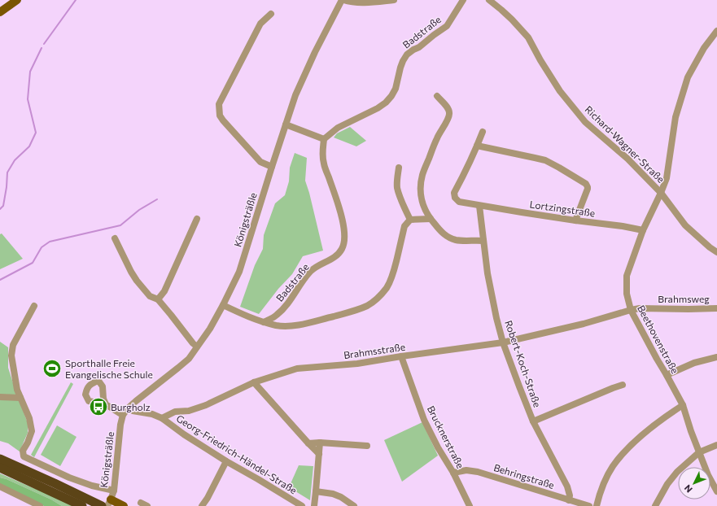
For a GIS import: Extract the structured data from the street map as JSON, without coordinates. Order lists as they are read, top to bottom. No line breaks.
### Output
{"streets":{"street":["Badstraße","Richard-Wagner-Straße","Lortzingstraße","Königsträßle","Brahmsweg","Beethovenstraße","Brahmsstraße","Robert-Koch-Straße","Brucknerstraße","Georg-Friedrich-Händel-Straße","Behringstraße"]},"crossings":[["Richard-Wagner-Straße","Beethovenstraße"],["Lortzingstraße","Beethovenstraße"],["Lortzingstraße","Robert-Koch-Straße"],["Brahmsweg","Beethovenstraße"],["Brahmsweg","Brahmsstraße"],["Beethovenstraße","Brahmsstraße"],["Brahmsstraße","Robert-Koch-Straße"],["Brahmsstraße","Brucknerstraße"],["Brahmsstraße","Georg-Friedrich-Händel-Straße"],["Robert-Koch-Straße","Behringstraße"],["Brucknerstraße","Behringstraße"]],"places":{"sports":["Sporthalle Freie Evangelische Schule"],"bus stop":["Burgholz"]},"north":"bottom left"}
